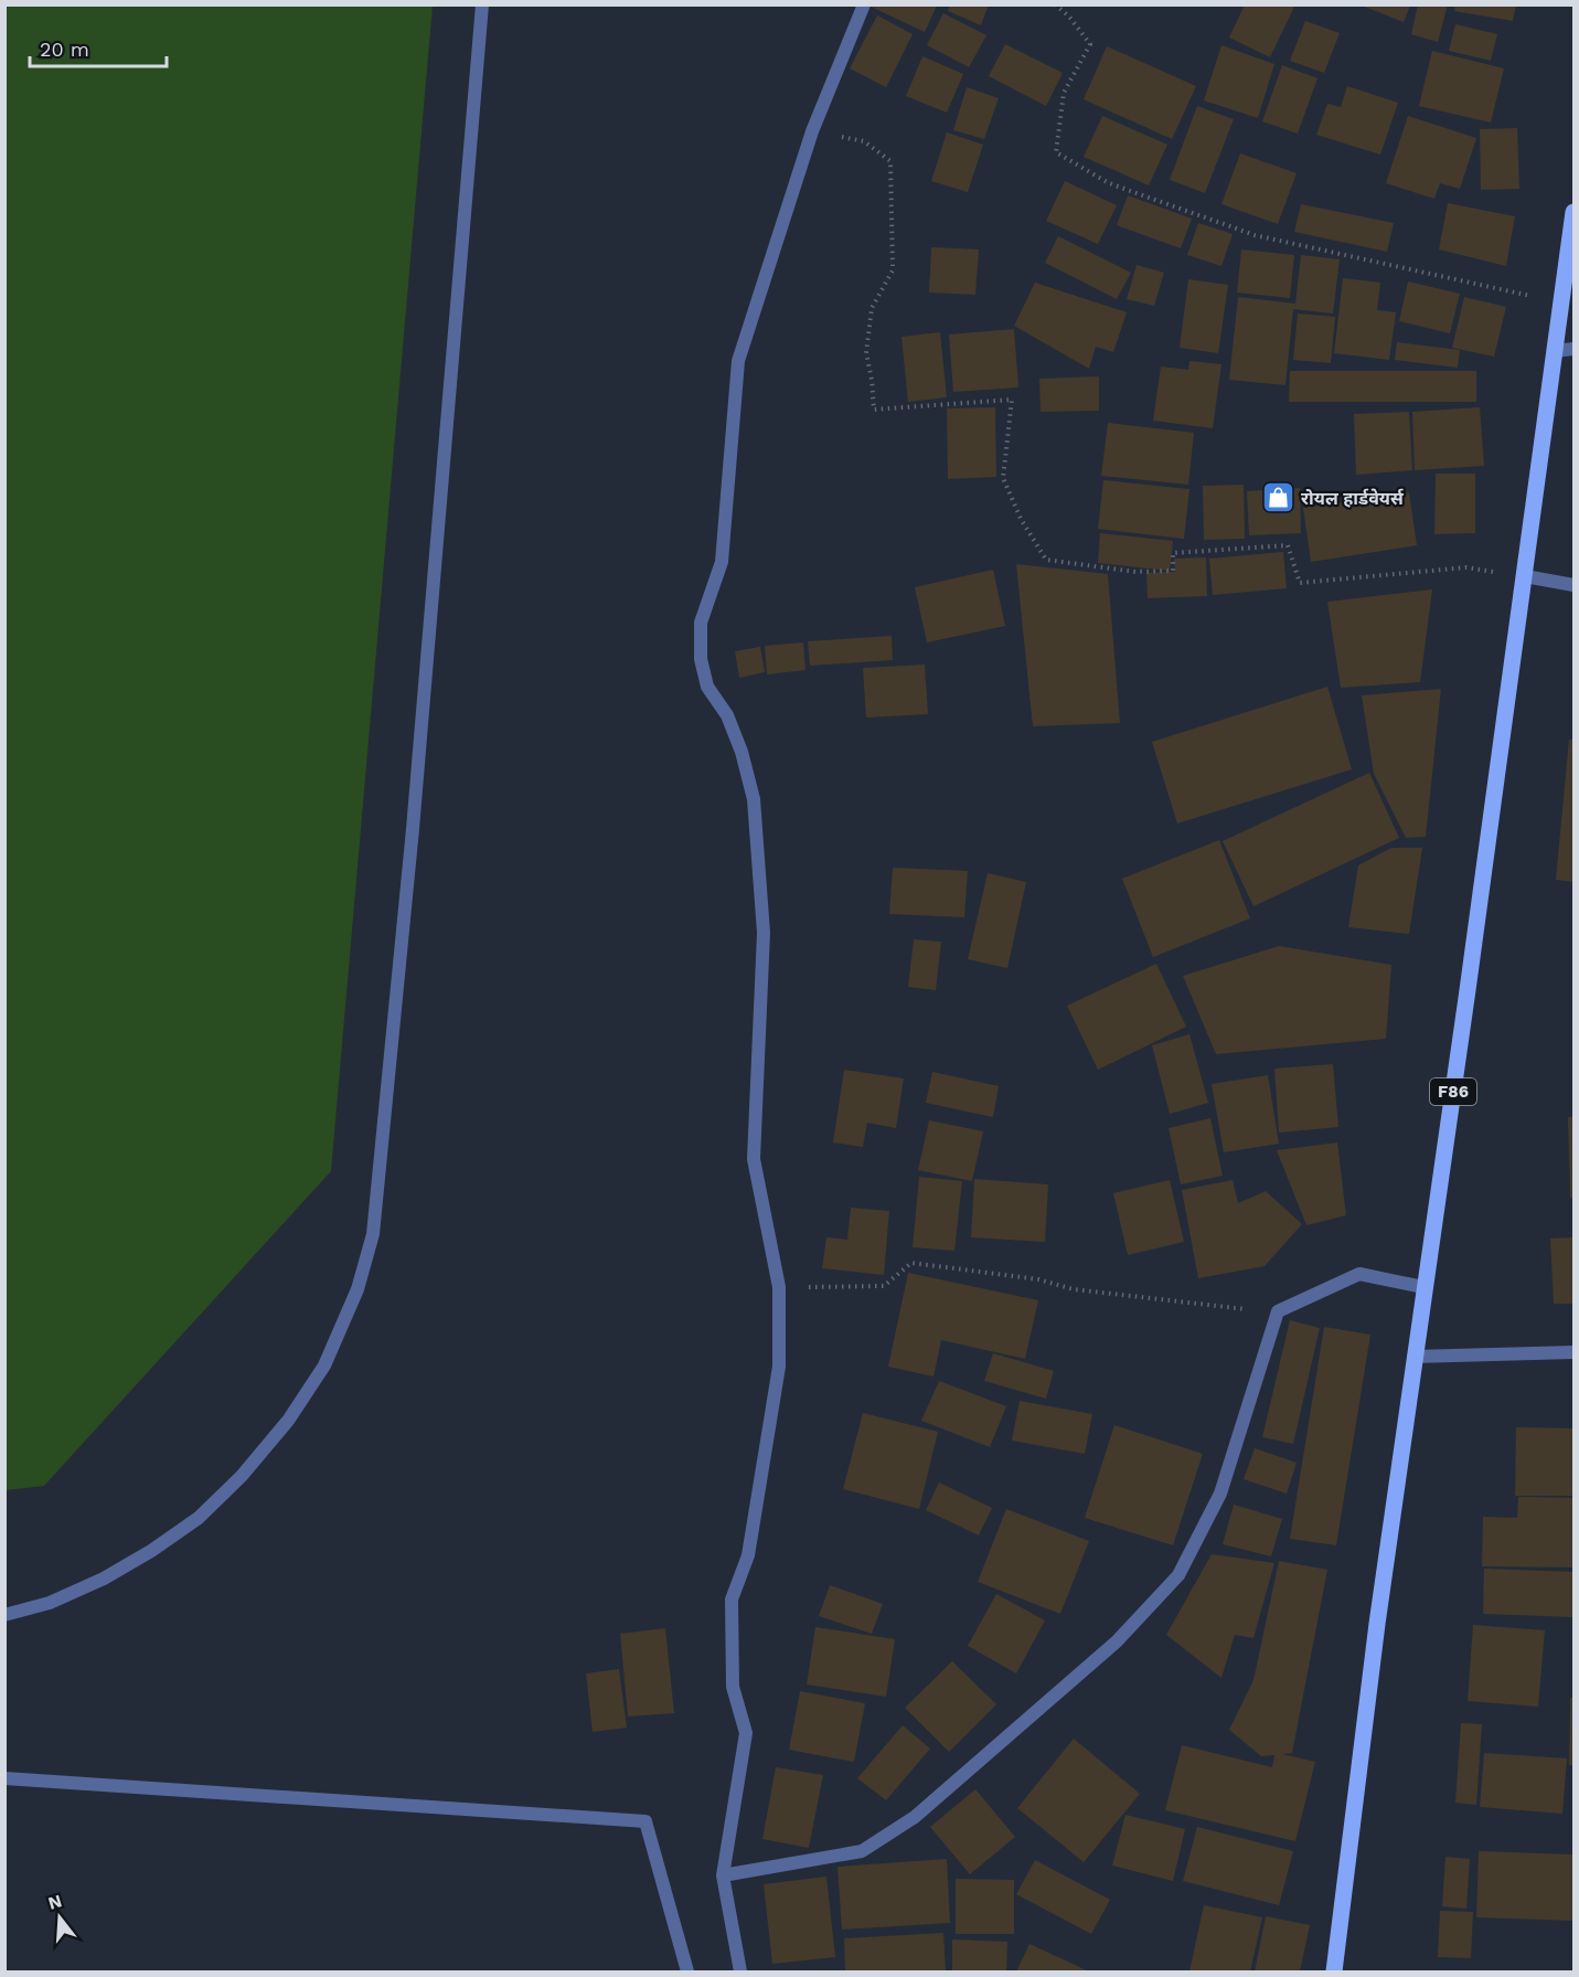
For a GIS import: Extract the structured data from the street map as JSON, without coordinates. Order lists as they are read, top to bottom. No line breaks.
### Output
{"streets":{"main road":["F86"]},"places":{"shop":["रोयल हार्डवेयर्स"]},"scale_bar":"20 m","north":"top"}
